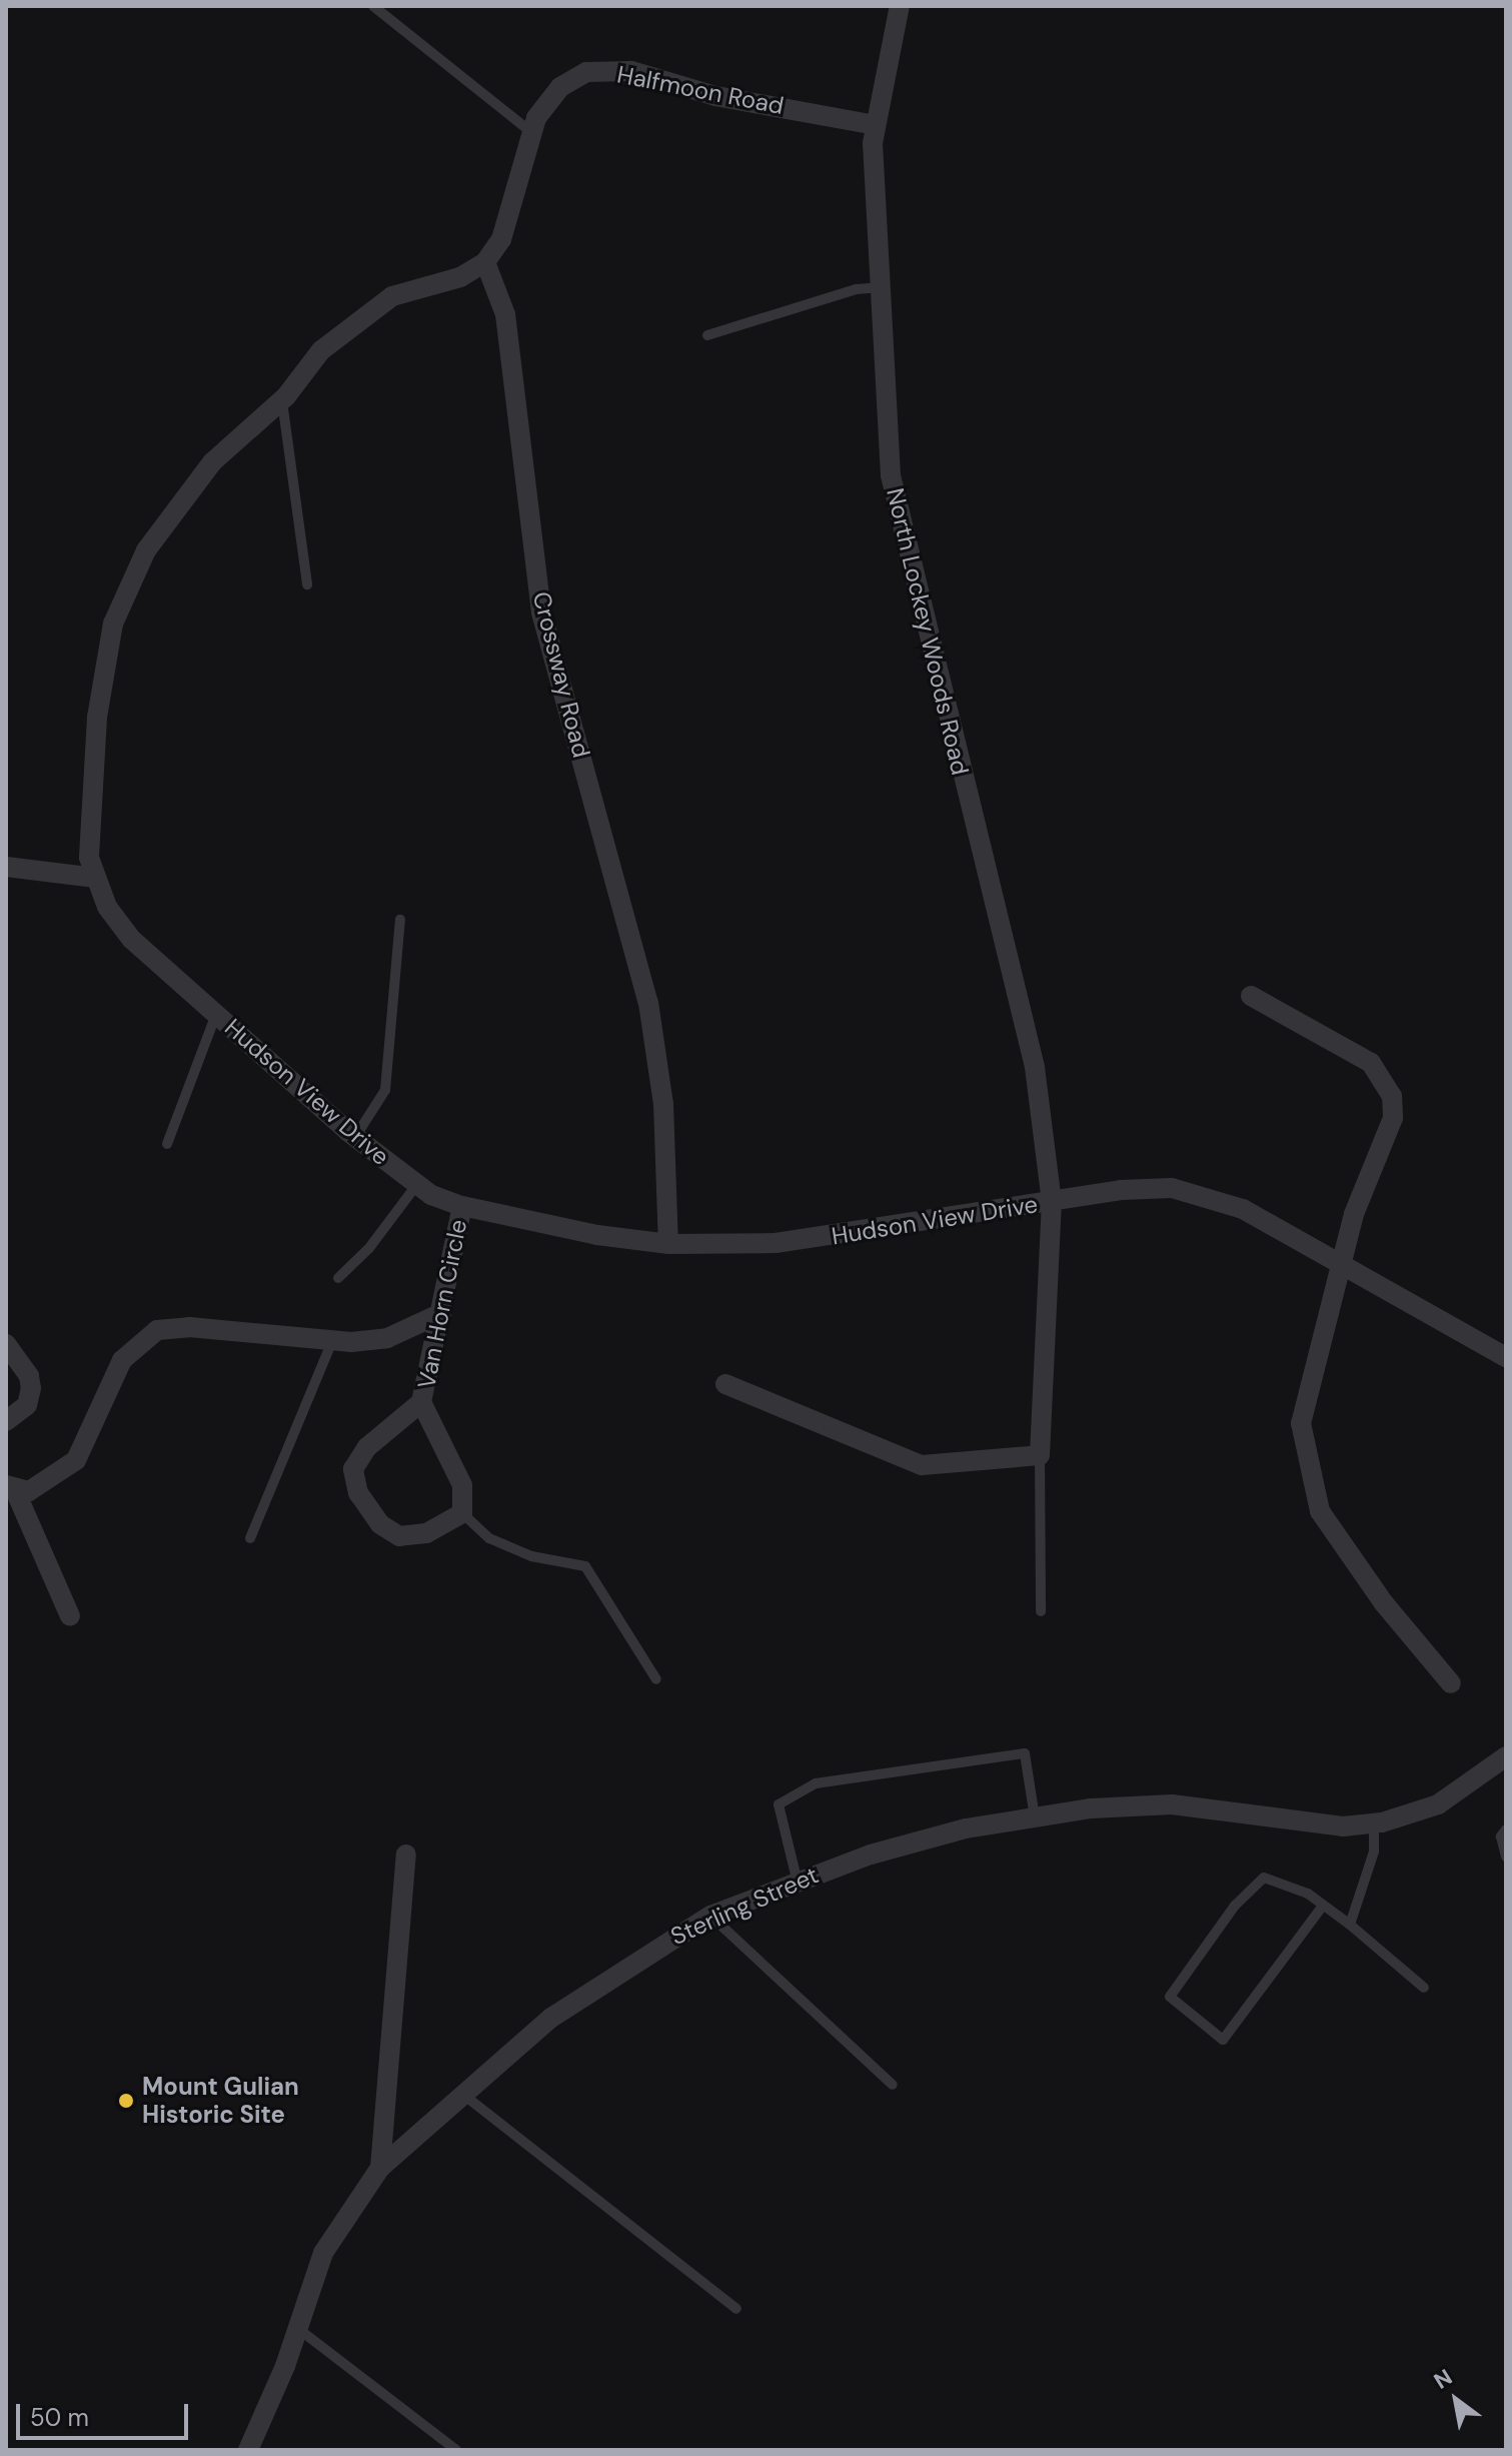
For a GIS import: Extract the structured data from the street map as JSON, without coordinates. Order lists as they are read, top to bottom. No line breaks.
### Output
{"streets":{"street":["Halfmoon Road","North Lockey Woods Road","Crossway Road","Hudson View Drive","Van Horn Circle","Sterling Street"]},"crossings":[["Halfmoon Road","North Lockey Woods Road"],["North Lockey Woods Road","Hudson View Drive"],["Crossway Road","Hudson View Drive"],["Hudson View Drive","Van Horn Circle"]],"places":["Mount Gulian Historic Site"],"scale_bar":"50 m","north":"top left"}
